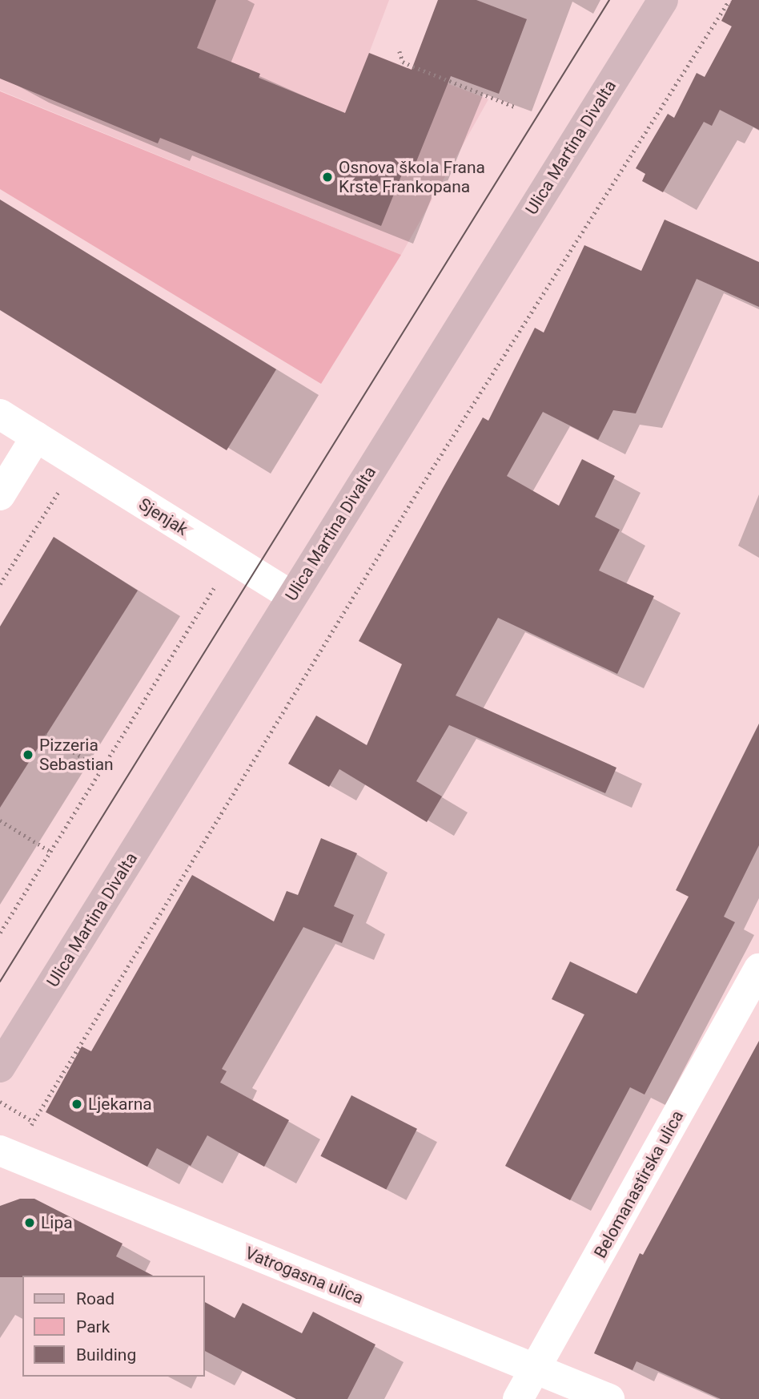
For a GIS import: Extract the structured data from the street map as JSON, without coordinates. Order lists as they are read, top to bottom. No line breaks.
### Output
{"streets":{"street":["Ulica Martina Divalta","Sjenjak","Belomanastirska ulica","Vatrogasna ulica"]},"crossings":[["Ulica Martina Divalta","Sjenjak"],["Belomanastirska ulica","Vatrogasna ulica"]],"places":["Osnova škola Frana Krste Frankopana","Pizzeria Sebastian","Ljekarna","Lipa"],"legend":["Road","Park","Building"]}
